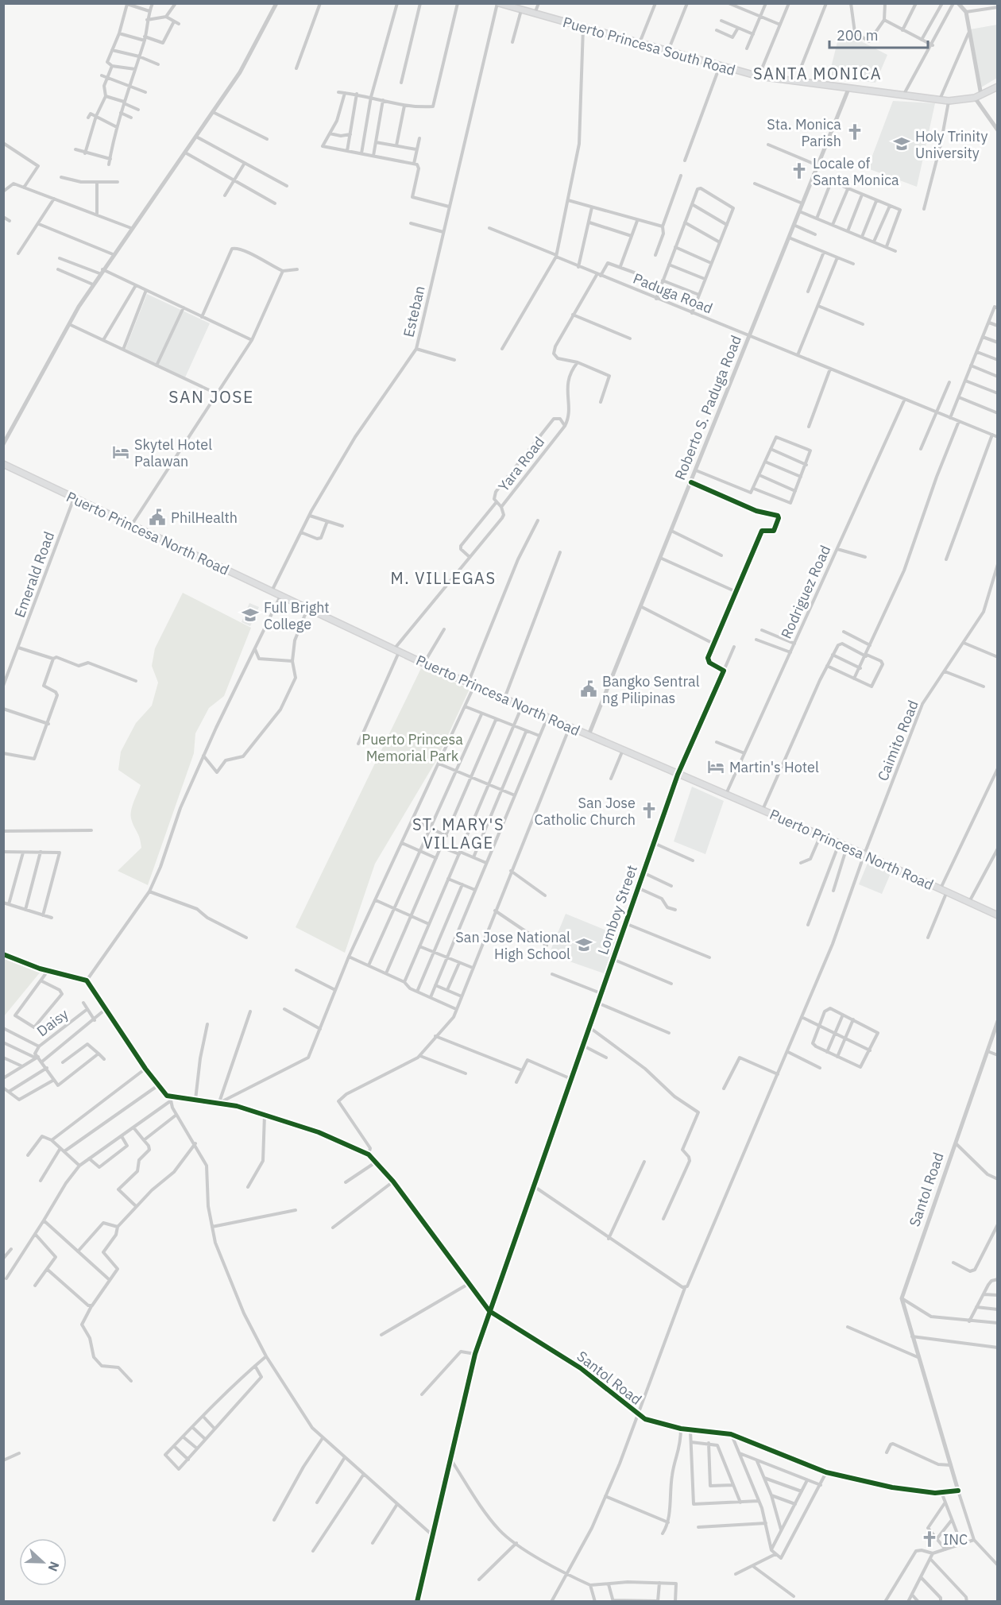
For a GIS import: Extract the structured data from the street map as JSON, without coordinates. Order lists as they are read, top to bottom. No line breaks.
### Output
{"streets":{"main road":["Puerto Princesa South Road","Puerto Princesa North Road"],"street":["Paduga Road","Esteban","Roberto S. Paduga Road","Yara Road","Emerald Road","Rodriguez Road","Caimito Road","Lomboy Street","Daisy","Santol Road"]},"crossings":[["Puerto Princesa South Road","Esteban"],["Puerto Princesa South Road","Roberto S. Paduga Road"],["Paduga Road","Roberto S. Paduga Road"],["Paduga Road","Rodriguez Road"],["Esteban","Puerto Princesa North Road"],["Roberto S. Paduga Road","Puerto Princesa North Road"],["Yara Road","Puerto Princesa North Road"],["Puerto Princesa North Road","Emerald Road"],["Puerto Princesa North Road","Rodriguez Road"],["Puerto Princesa North Road","Caimito Road"],["Puerto Princesa North Road","Lomboy Street"],["Caimito Road","Santol Road"],["Lomboy Street","Santol Road"]],"districts":["SANTA MONICA","SAN JOSE","M. VILLEGAS","ST. MARY'S VILLAGE"],"parks":["Puerto Princesa Memorial Park"],"places":{"church":["Sta. Monica Parish","Locale of Santa Monica","San Jose Catholic Church","INC"],"school or university":["Holy Trinity University","Full Bright College","San Jose National High School"],"hotel":["Skytel Hotel Palawan","Martin's Hotel"],"public building":["PhilHealth","Bangko Sentral ng Pilipinas"]},"scale_bar":"200 m","north":"right"}
